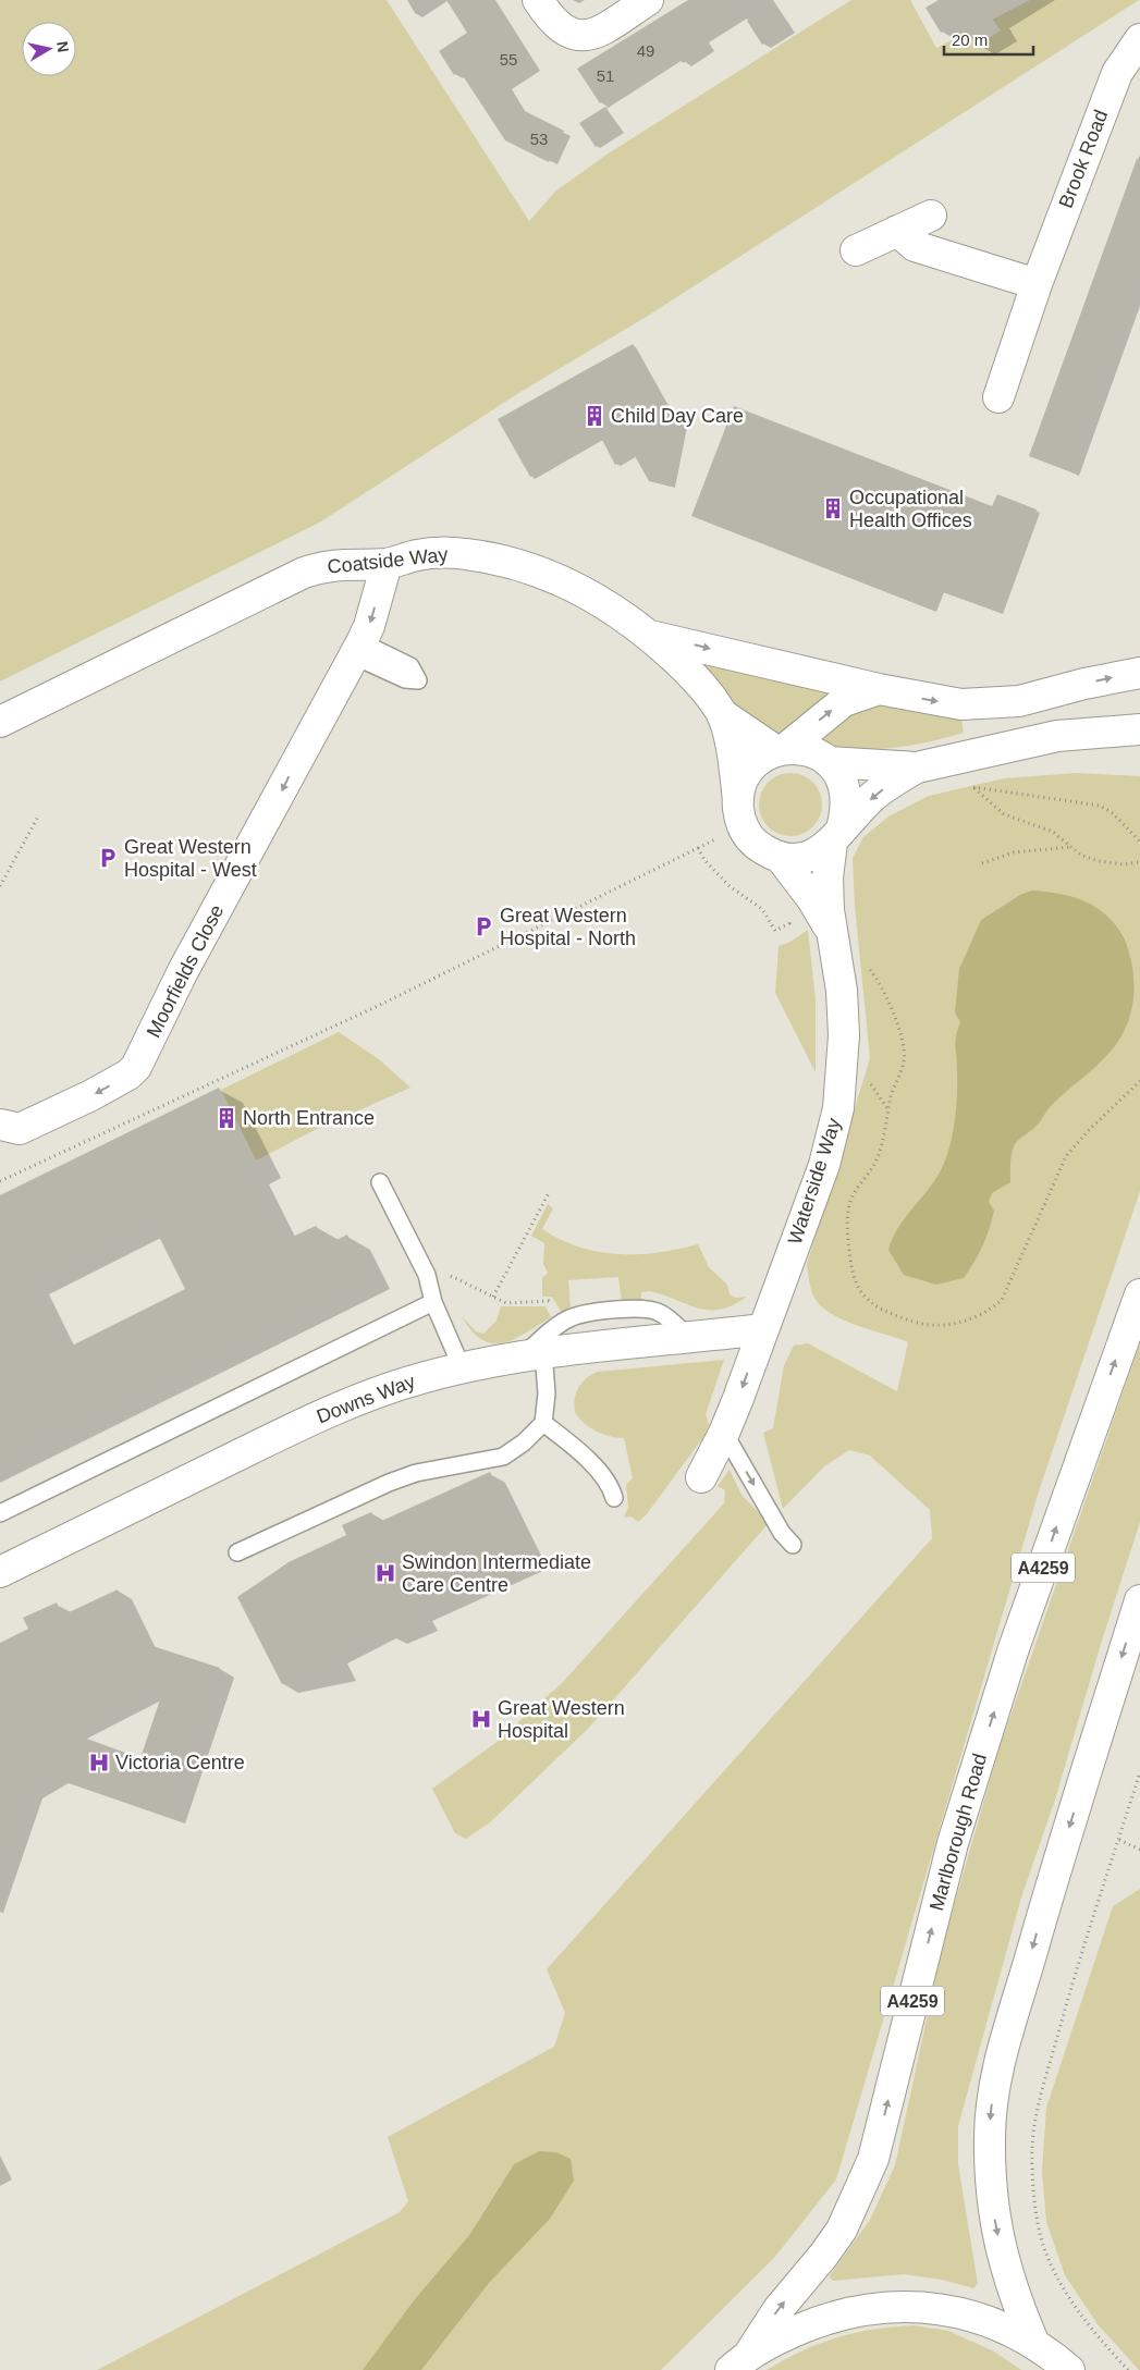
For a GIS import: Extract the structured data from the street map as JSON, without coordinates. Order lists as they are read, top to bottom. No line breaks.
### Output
{"streets":{"street":["Brook Road","Coatside Way","Moorfields Close","Waterside Way","Downs Way","A4259","Marlborough Road"]},"crossings":[["Coatside Way","Moorfields Close"],["Coatside Way","Waterside Way"],["Waterside Way","Downs Way"]],"one_way":["Moorfields Close"],"places":{"building":["Child Day Care","Occupational Health Offices","North Entrance"],"parking":["Great Western Hospital - West","Great Western Hospital - North"],"hospital":["Swindon Intermediate Care Centre","Great Western Hospital","Victoria Centre"]},"house_numbers":["49","55","51","53"],"scale_bar":"20 m","north":"right"}
